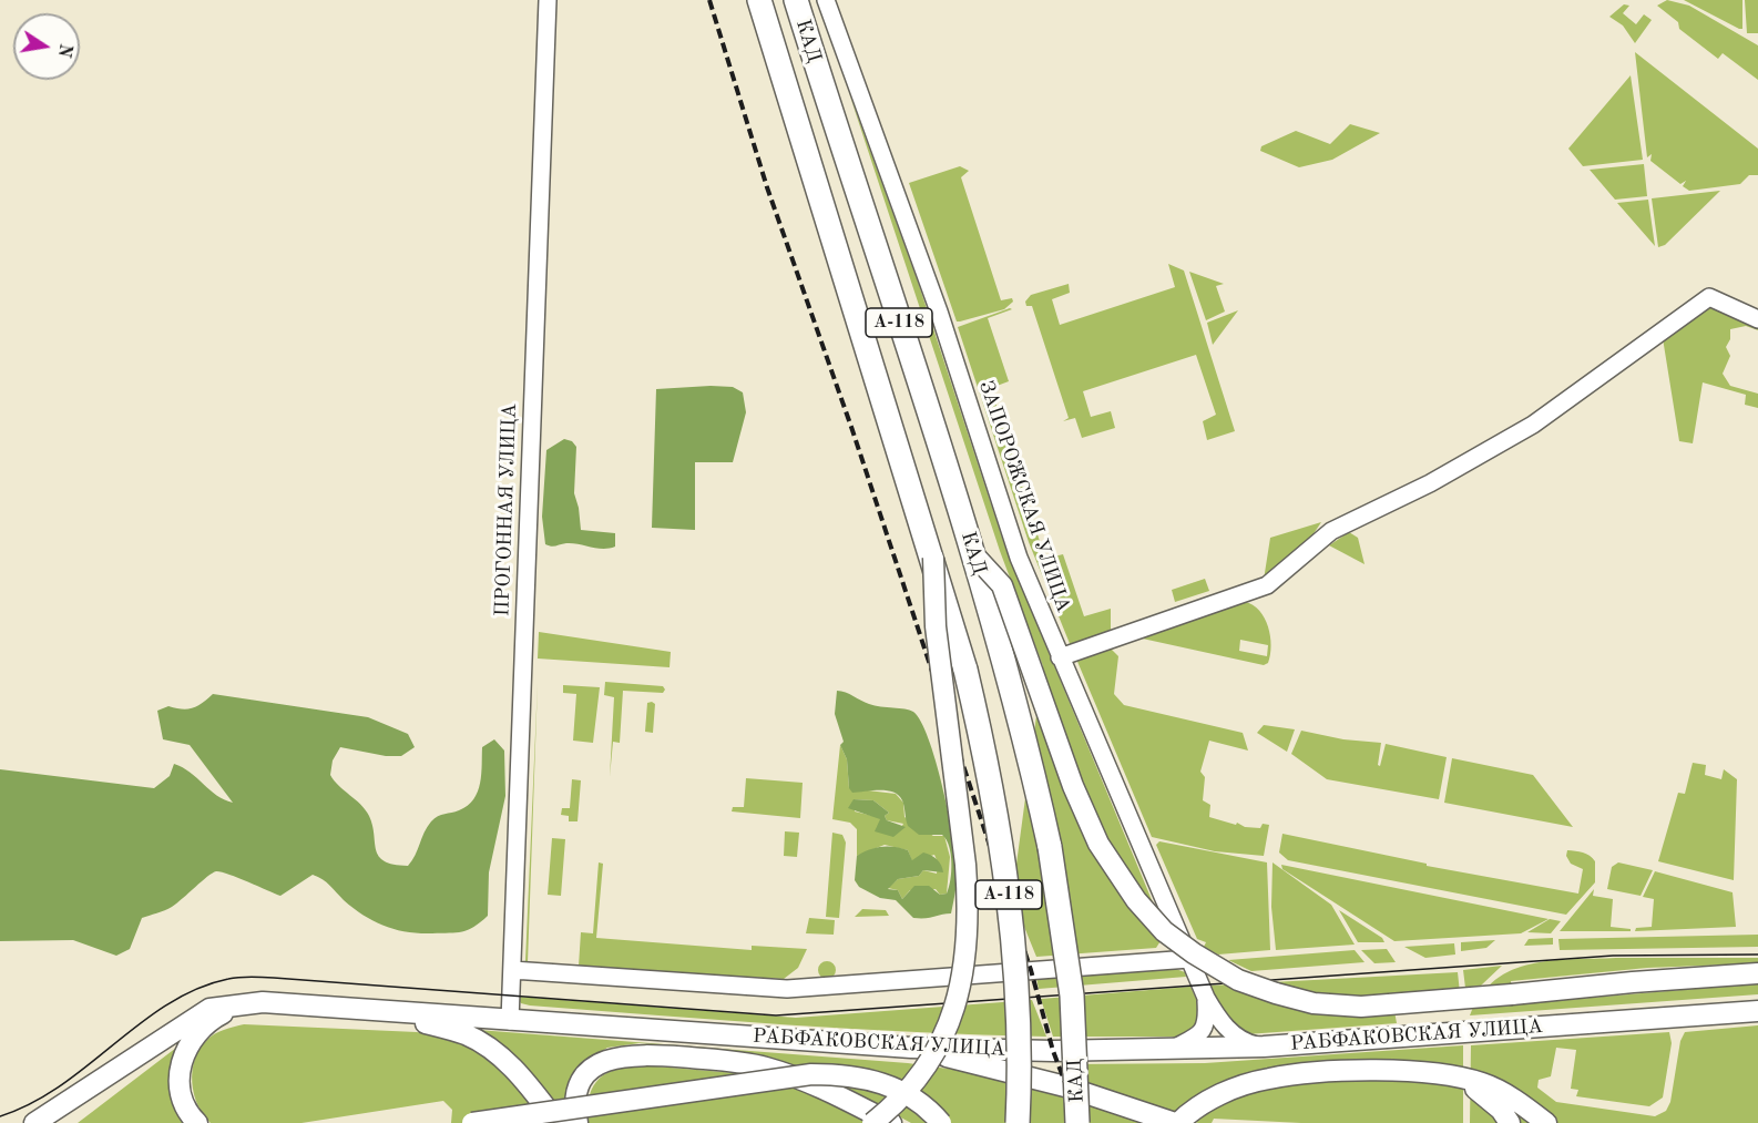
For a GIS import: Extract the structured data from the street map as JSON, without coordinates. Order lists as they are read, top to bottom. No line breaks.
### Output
{"streets":{"highway":["КАД","А-118"],"main road":["РАБФАКОВСКАЯ УЛИЦА"],"street":["ЗАПОРОЖСКАЯ УЛИЦА","ПРОГОННАЯ УЛИЦА"]},"crossings":[["ПРОГОННАЯ УЛИЦА","РАБФАКОВСКАЯ УЛИЦА"]],"north":"right"}
